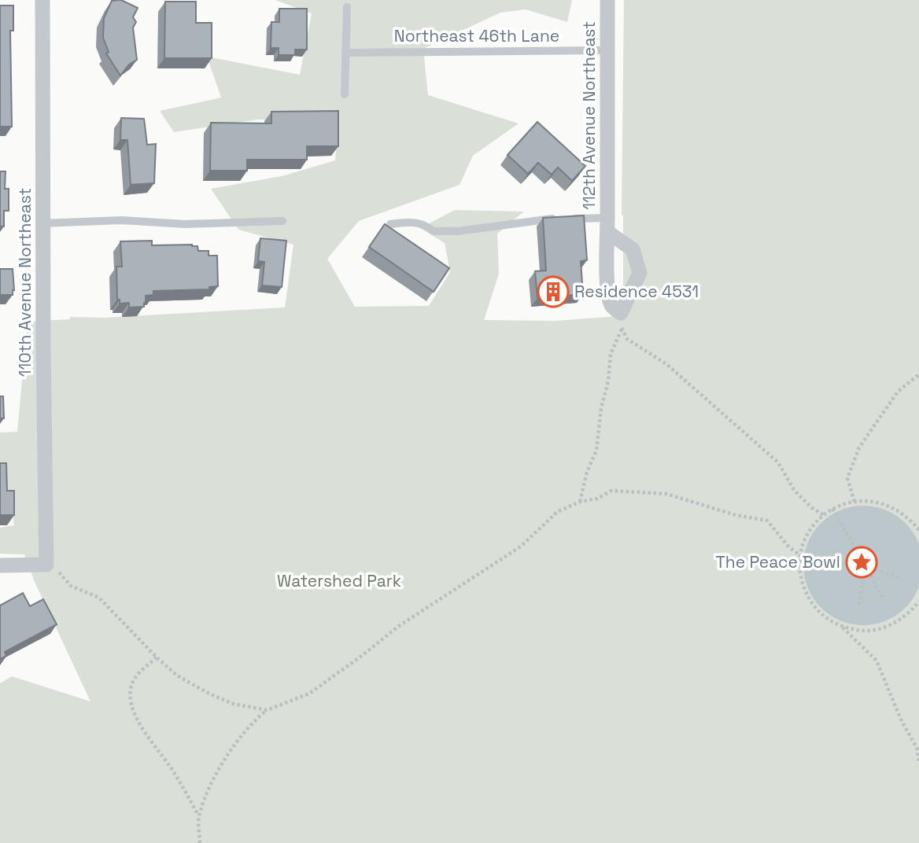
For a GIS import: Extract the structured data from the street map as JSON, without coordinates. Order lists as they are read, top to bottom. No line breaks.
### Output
{"streets":{"street":["112th Avenue Northeast","110th Avenue Northeast"],"lane":["Northeast 46th Lane"]},"crossings":[["Northeast 46th Lane","112th Avenue Northeast"]],"parks":["Watershed Park"],"places":{"building":["Residence 4531"],"place":["The Peace Bowl"]}}
